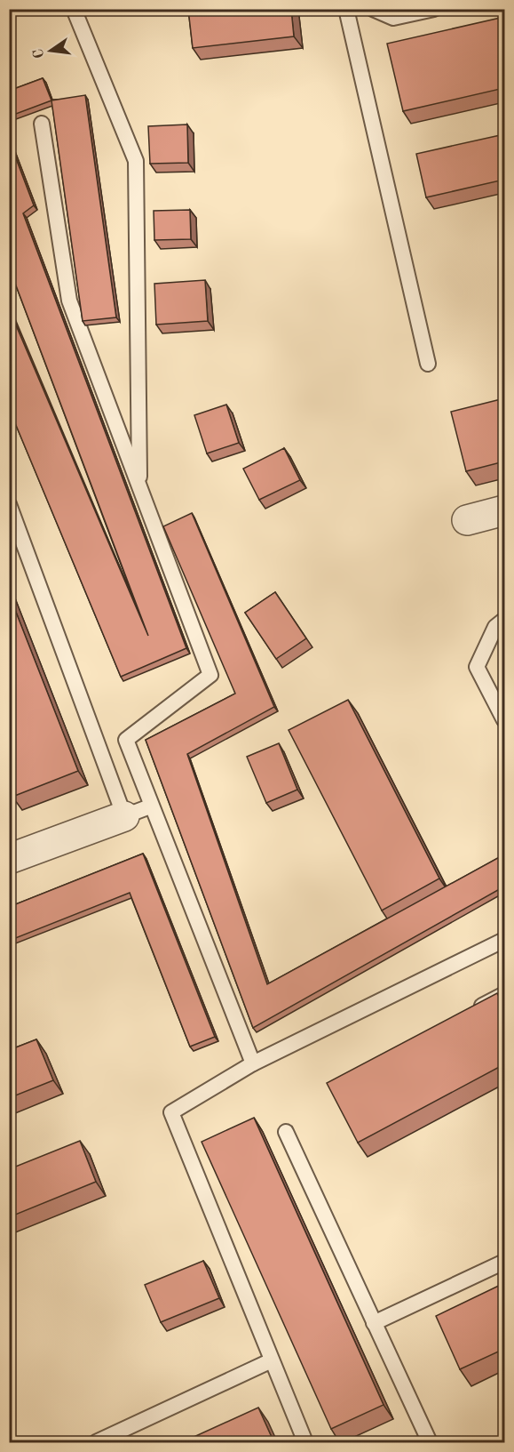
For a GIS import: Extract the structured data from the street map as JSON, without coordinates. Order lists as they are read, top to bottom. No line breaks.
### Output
{"north":"left"}
